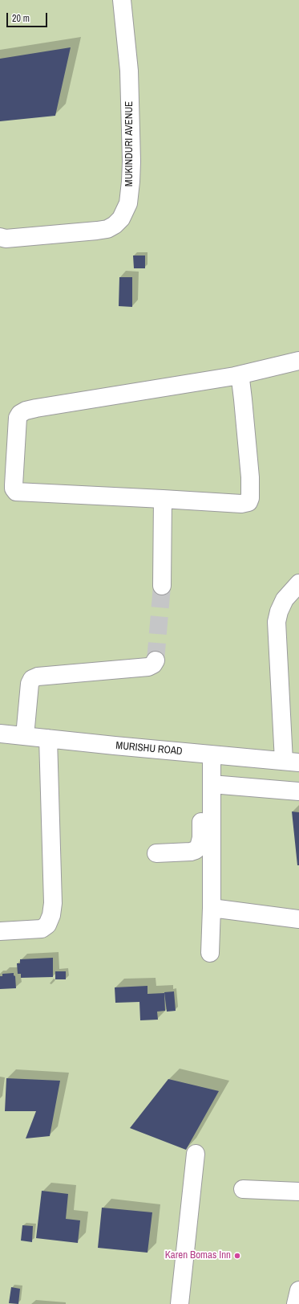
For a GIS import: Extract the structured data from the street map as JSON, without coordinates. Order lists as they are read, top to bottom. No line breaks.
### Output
{"streets":{"street":["MUKINDURI AVENUE","MURISHU ROAD"]},"places":["Karen Bomas Inn"],"scale_bar":"20 m"}
